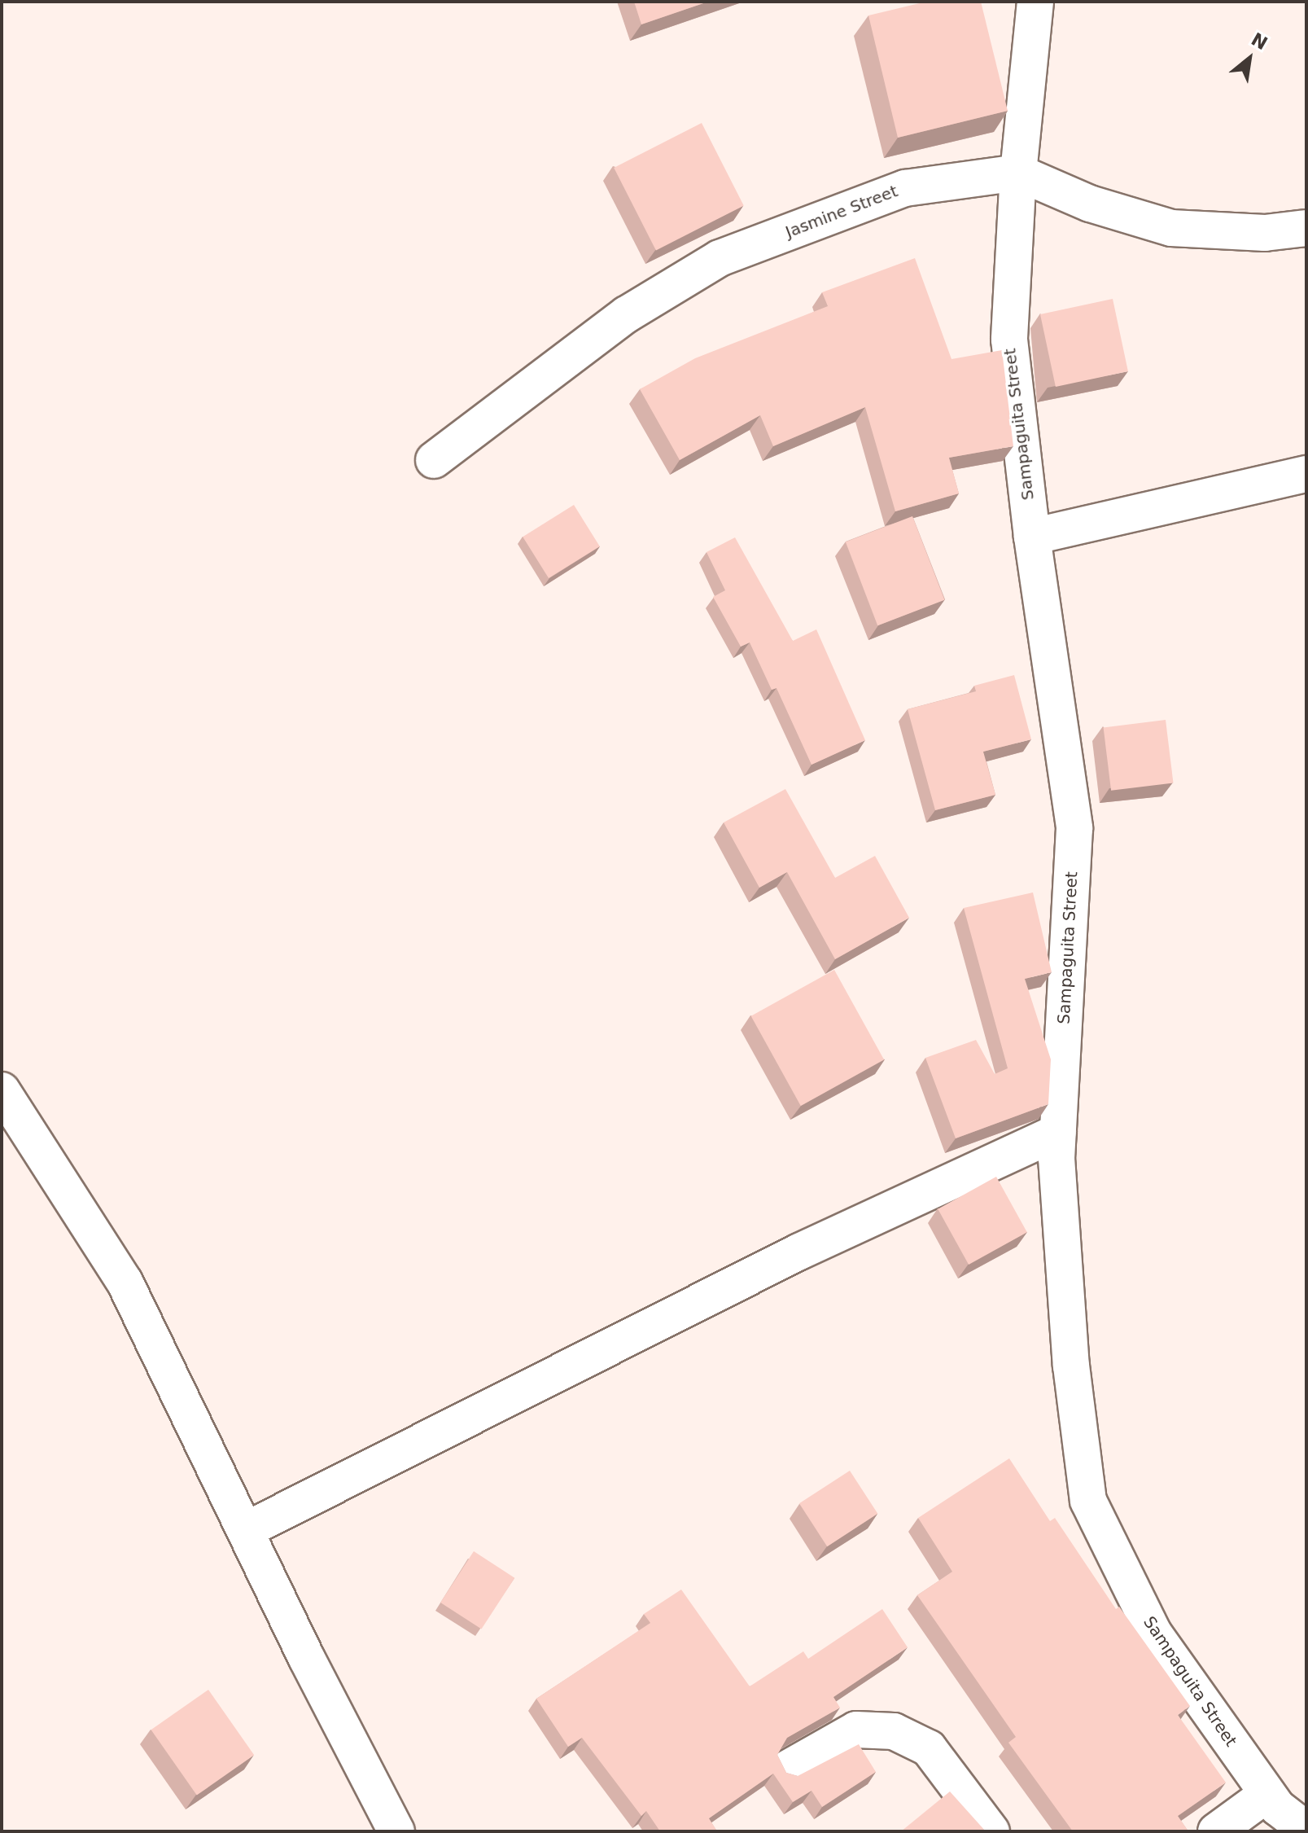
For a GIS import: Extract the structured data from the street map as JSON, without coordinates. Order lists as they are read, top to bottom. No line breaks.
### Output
{"streets":{"street":["Jasmine Street","Sampaguita Street"]},"crossings":[["Jasmine Street","Sampaguita Street"]],"north":"top right"}
